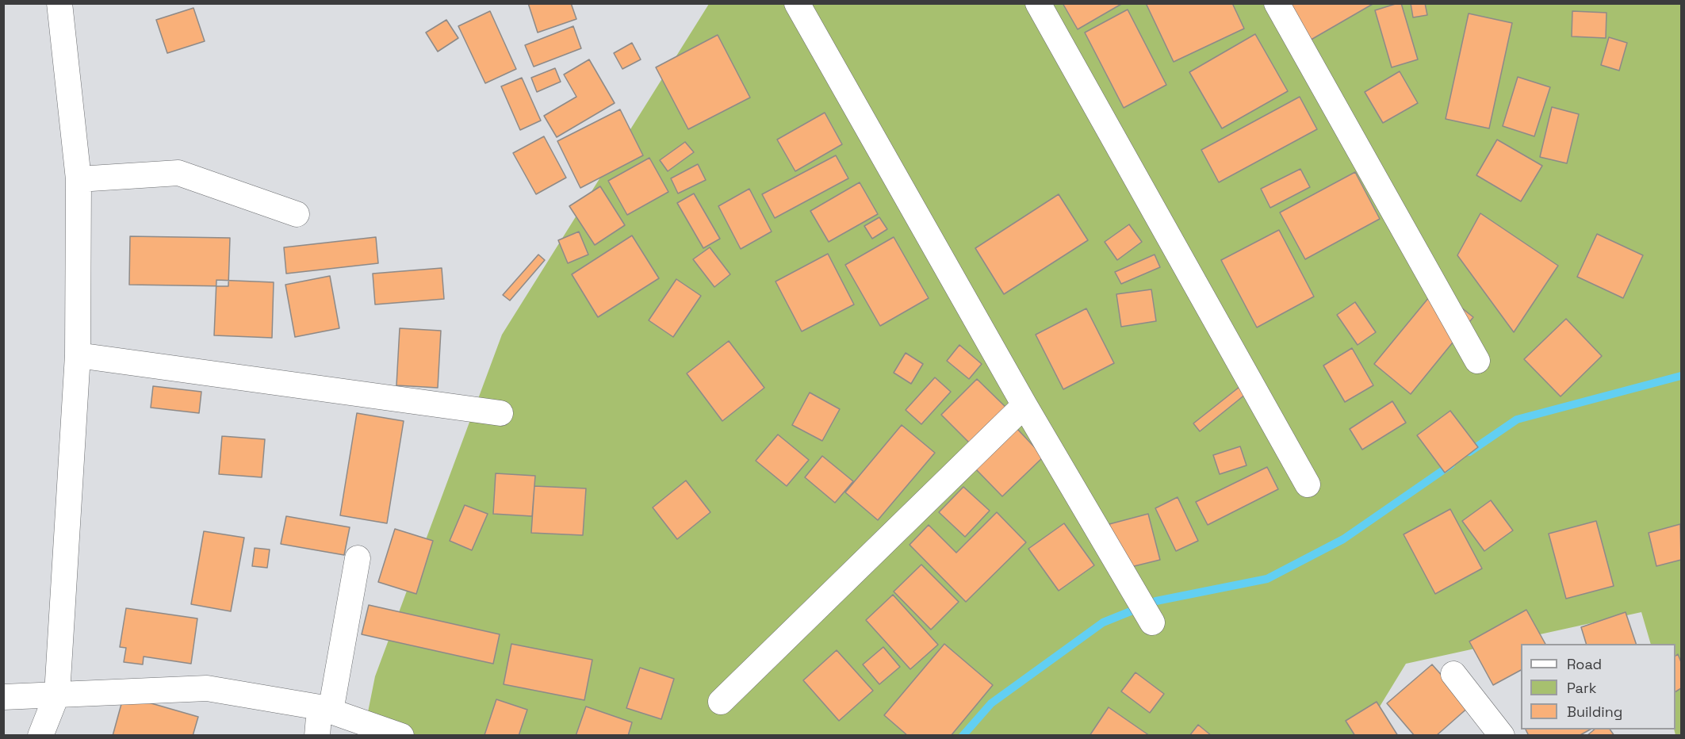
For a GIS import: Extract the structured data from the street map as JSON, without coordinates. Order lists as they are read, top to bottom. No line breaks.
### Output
{"legend":["Road","Park","Building"]}
